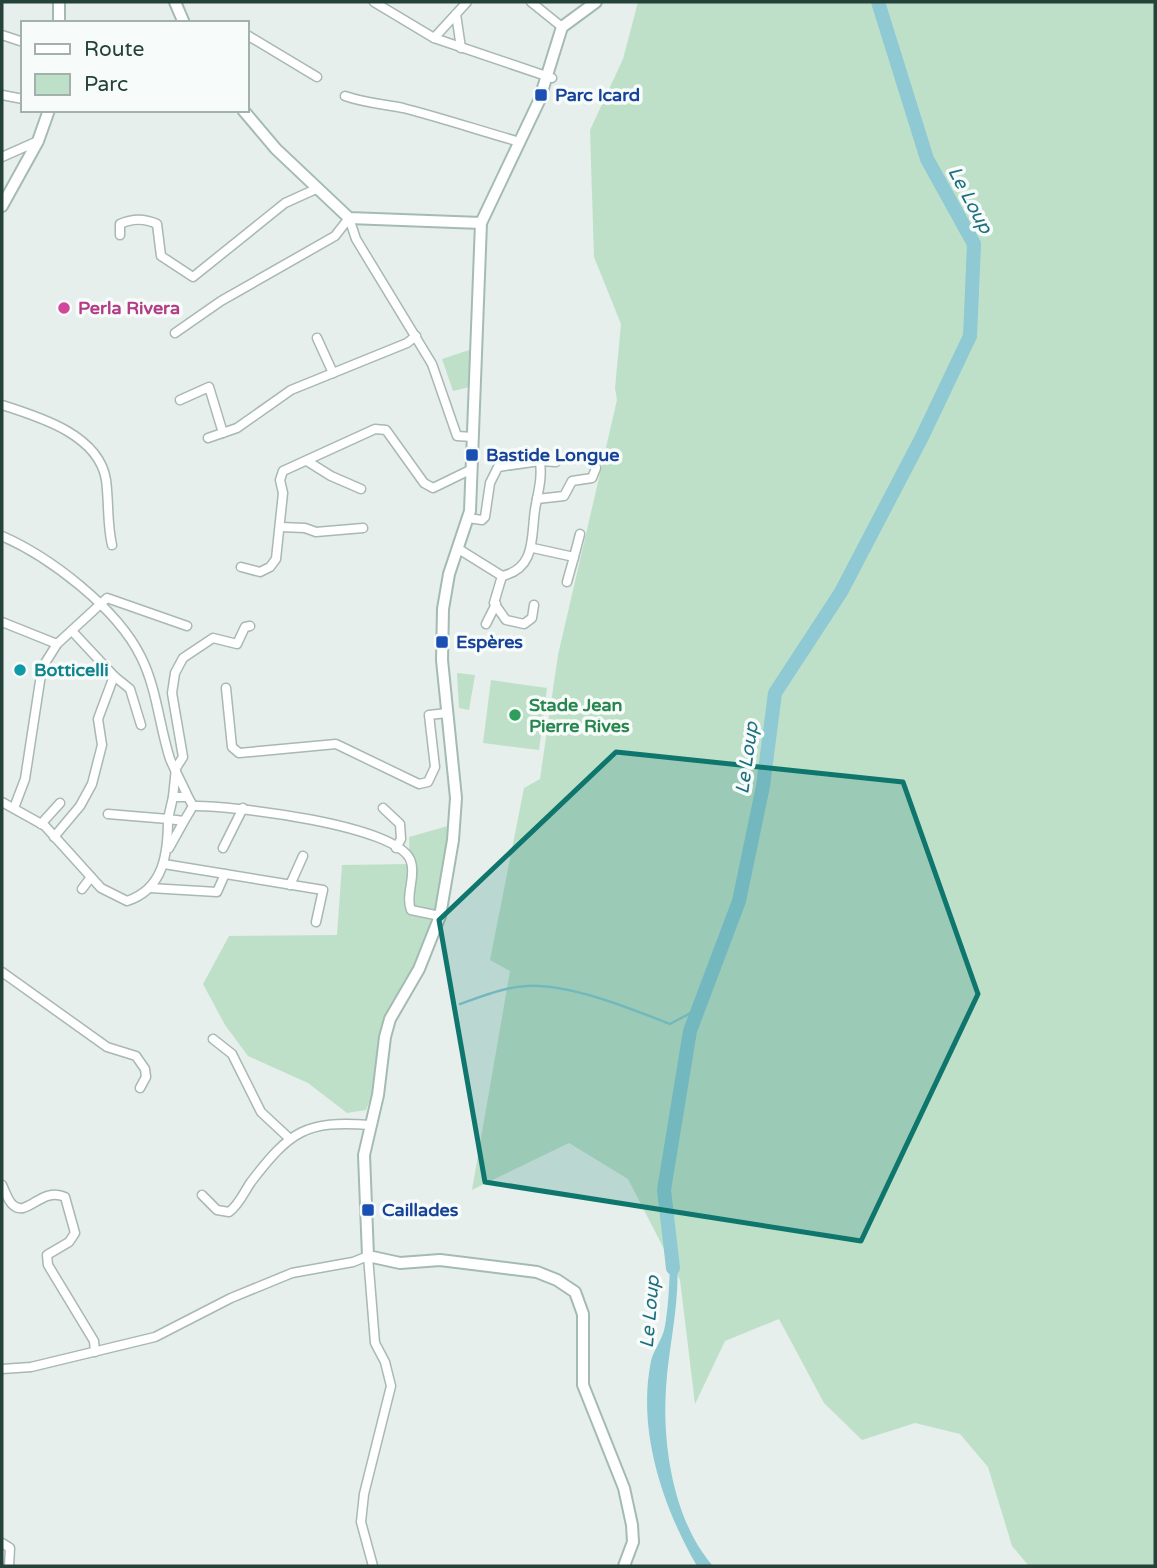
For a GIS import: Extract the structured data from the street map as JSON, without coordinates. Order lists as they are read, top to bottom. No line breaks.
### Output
{"water":["Le Loup"],"places":{"transit":["Parc Icard","Bastide Longue","Espères","Caillades"],"other":["Perla Rivera","Botticelli","Stade Jean Pierre Rives"]},"legend":["Route","Parc"]}
